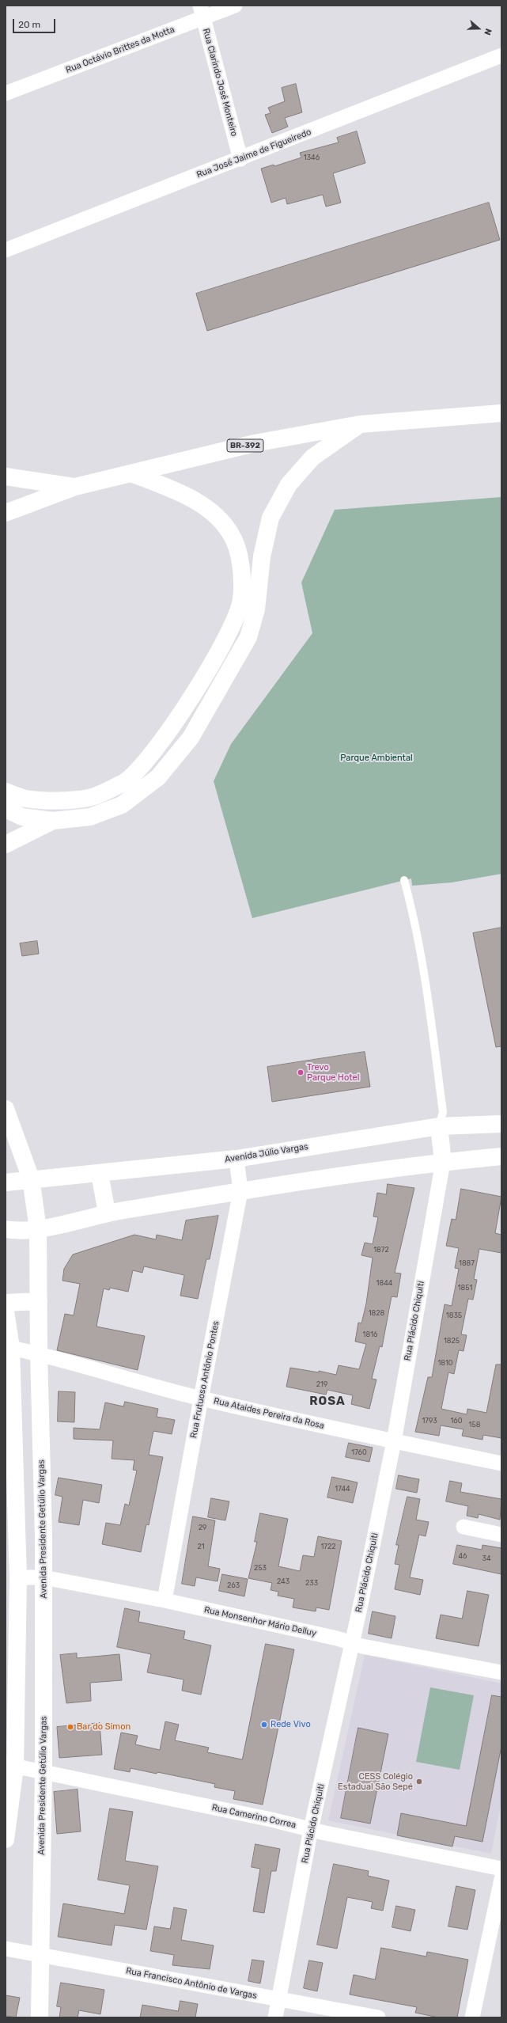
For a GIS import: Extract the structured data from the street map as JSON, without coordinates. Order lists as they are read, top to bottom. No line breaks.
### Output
{"streets":{"main road":["BR-392","Avenida Júlio Vargas","Rua Plácido Chiquiti","Avenida Presidente Getúlio Vargas"],"street":["Rua Octávio Brittes da Motta","Rua Clarindo José Monteiro","Rua José Jaime de Figueiredo","Rua Frutuoso Antônio Pontes","Rua Ataides Pereira da Rosa","Rua Monsenhor Mário Delluy","Rua Camerino Correa","Rua Francisco Antônio de Vargas"]},"crossings":[["Rua Octávio Brittes da Motta","Rua Clarindo José Monteiro"],["Rua Clarindo José Monteiro","Rua José Jaime de Figueiredo"],["Avenida Júlio Vargas","Rua Plácido Chiquiti"],["Avenida Júlio Vargas","Rua Frutuoso Antônio Pontes"],["Avenida Júlio Vargas","Avenida Presidente Getúlio Vargas"],["Rua Plácido Chiquiti","Rua Ataides Pereira da Rosa"],["Rua Plácido Chiquiti","Rua Monsenhor Mário Delluy"],["Rua Plácido Chiquiti","Rua Camerino Correa"],["Rua Plácido Chiquiti","Rua Francisco Antônio de Vargas"],["Rua Frutuoso Antônio Pontes","Rua Ataides Pereira da Rosa"],["Rua Frutuoso Antônio Pontes","Rua Monsenhor Mário Delluy"],["Rua Ataides Pereira da Rosa","Avenida Presidente Getúlio Vargas"],["Avenida Presidente Getúlio Vargas","Rua Monsenhor Mário Delluy"],["Avenida Presidente Getúlio Vargas","Rua Camerino Correa"],["Avenida Presidente Getúlio Vargas","Rua Francisco Antônio de Vargas"]],"districts":["ROSA"],"parks":["Parque Ambiental"],"places":["Trevo Parque Hotel","Rede Vivo","Bar do Simon","CESS Colégio Estadual São Sepé"],"house_numbers":["1346","1872","1887","1844","1851","1828","1835","1816","1825","1810","219","1793","160","158","1760","1744","29","21","1722","46","34","253","243","233","263"],"scale_bar":"20 m","north":"right"}
